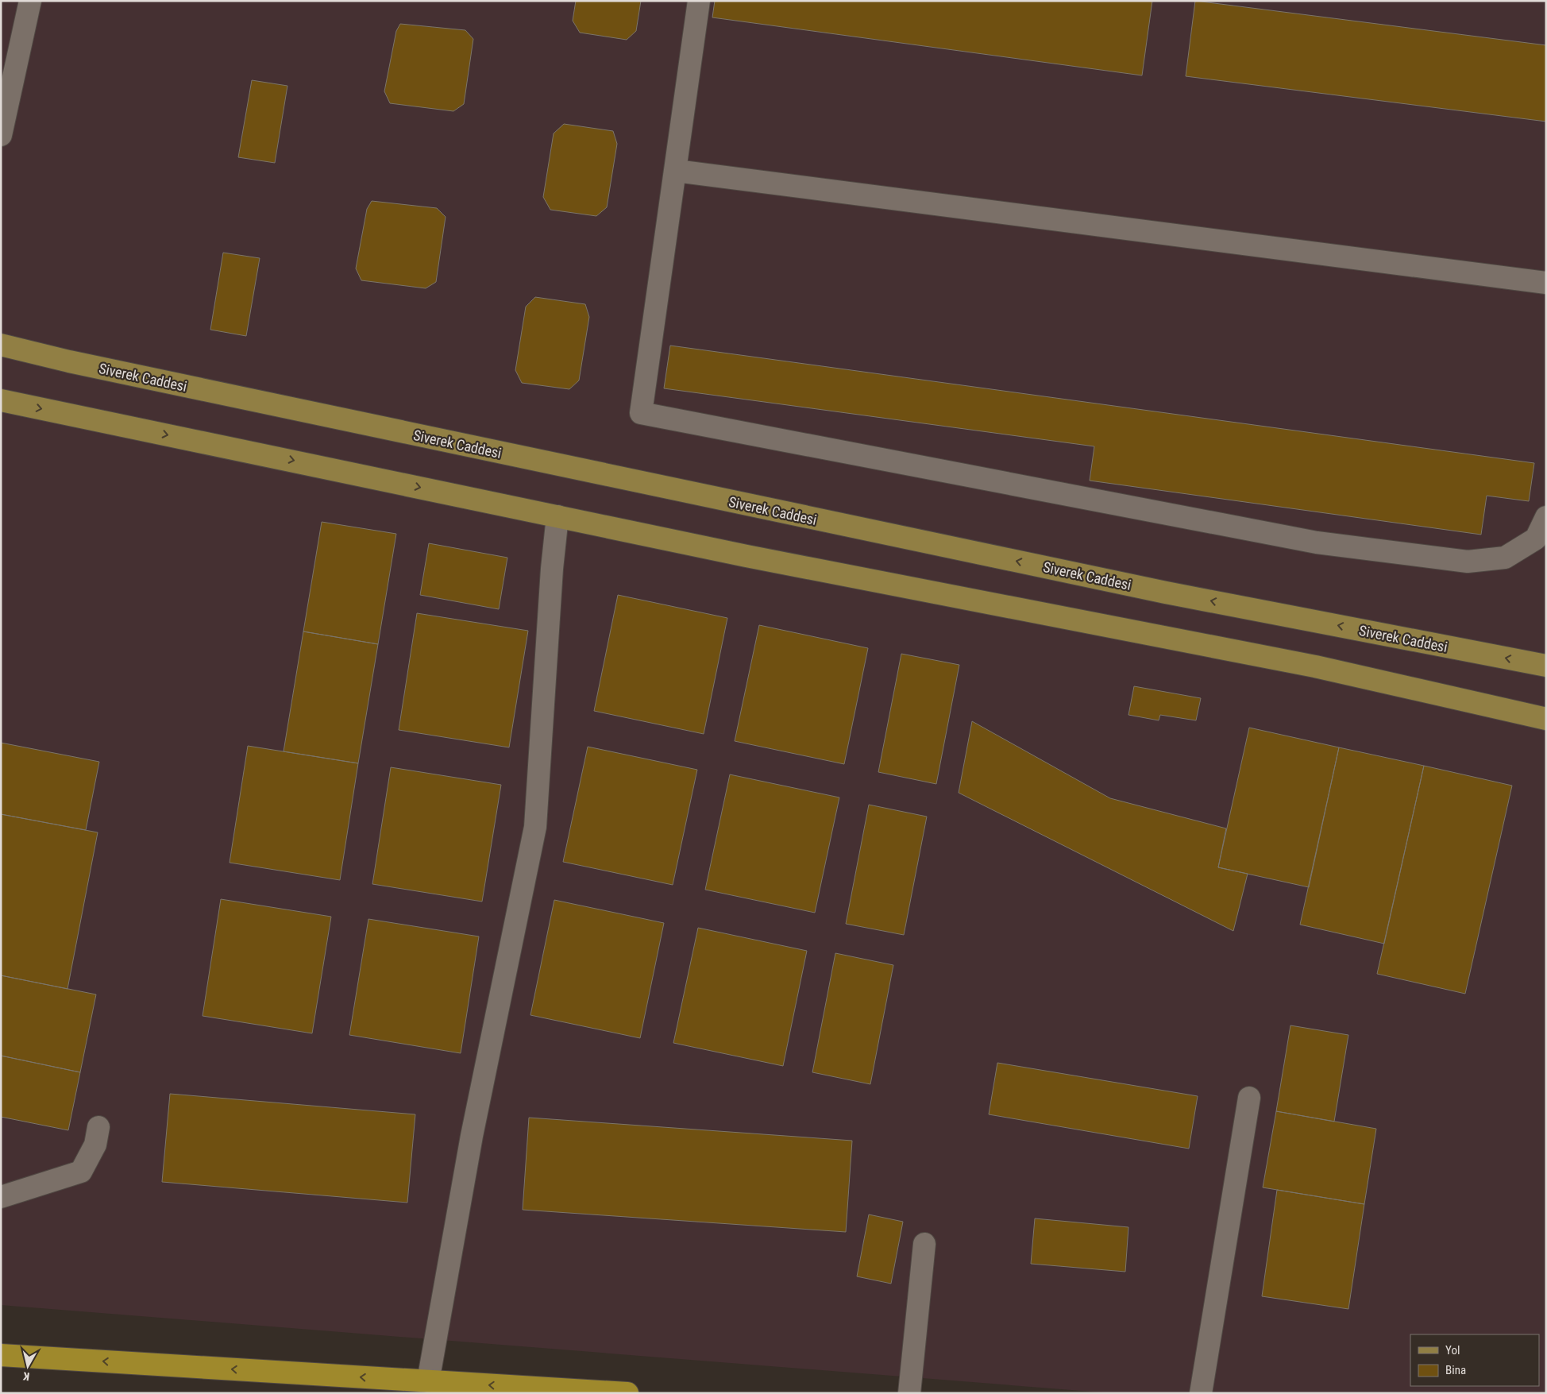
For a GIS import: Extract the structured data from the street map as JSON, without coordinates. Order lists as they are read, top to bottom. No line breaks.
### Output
{"streets":{"main road":["Siverek Caddesi"]},"legend":["Yol","Bina"],"north":"bottom"}
